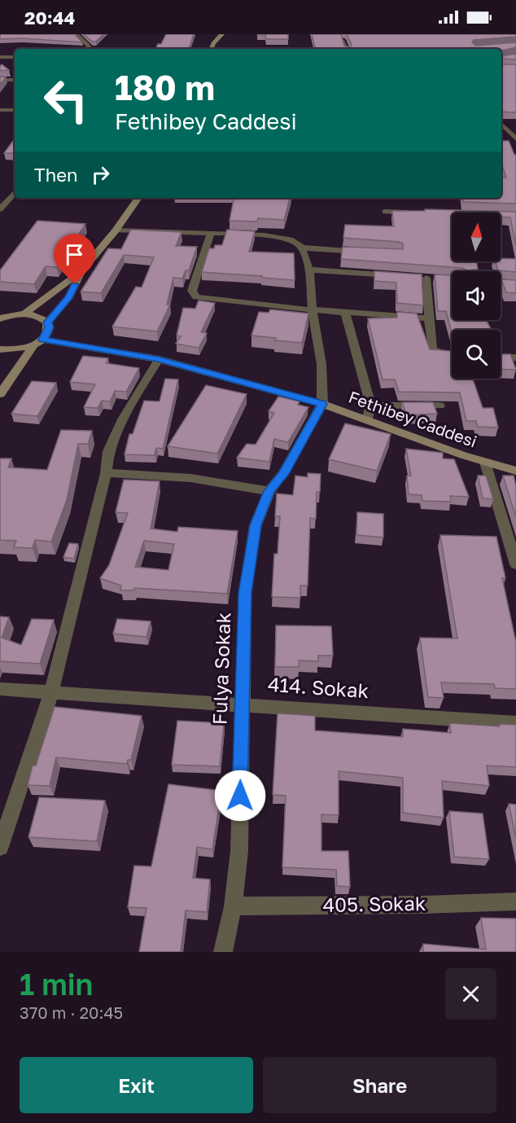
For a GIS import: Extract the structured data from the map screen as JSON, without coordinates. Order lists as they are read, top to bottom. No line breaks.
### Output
{"streets":{"street":["Fethibey Caddesi","Fulya Sokak","414. Sokak","405. Sokak"]},"crossings":[["Fethibey Caddesi","Fulya Sokak"],["Fulya Sokak","414. Sokak"],["Fulya Sokak","405. Sokak"]],"north":"top","page":{"status":"20:44","turn":["180 m","Fethibey Caddesi"],"then":"Then","heading":["1 min","370 m · 20:45"],"buttons":["Exit","Share"]}}
